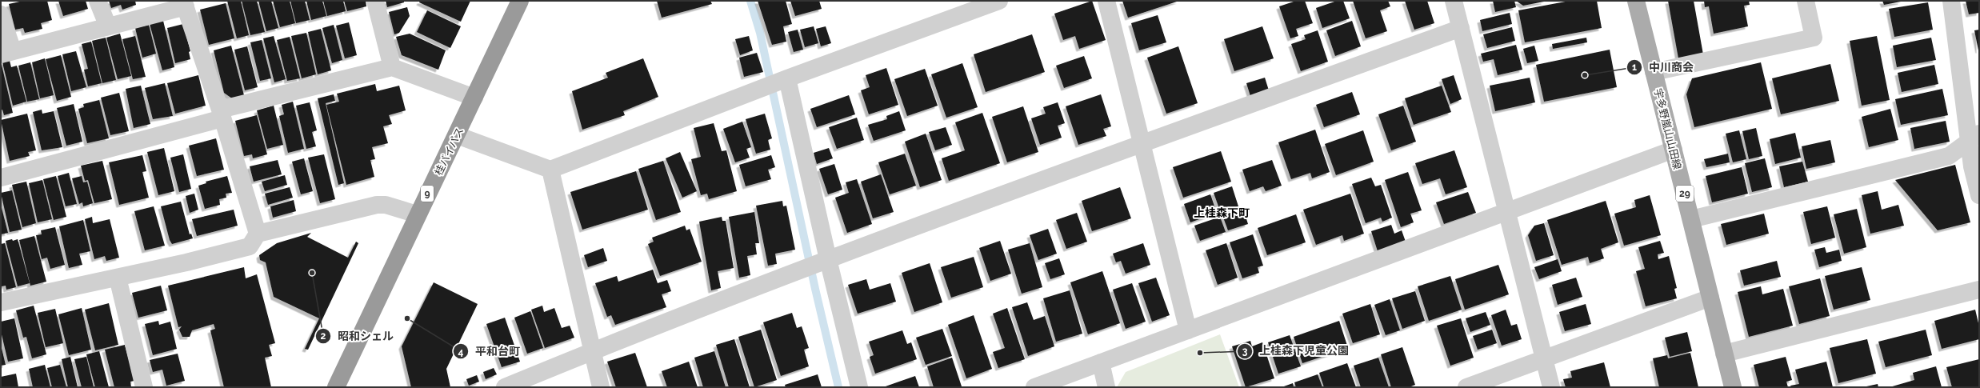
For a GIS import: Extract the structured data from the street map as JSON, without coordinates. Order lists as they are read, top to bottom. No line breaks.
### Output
{"streets":{"highway":["桂バイパス","9"],"main road":["宇多野嵐山山田線","29"]},"districts":["上桂森下町"],"places":["中川商会","昭和シェル","平和台町","上桂森下児童公園"]}
